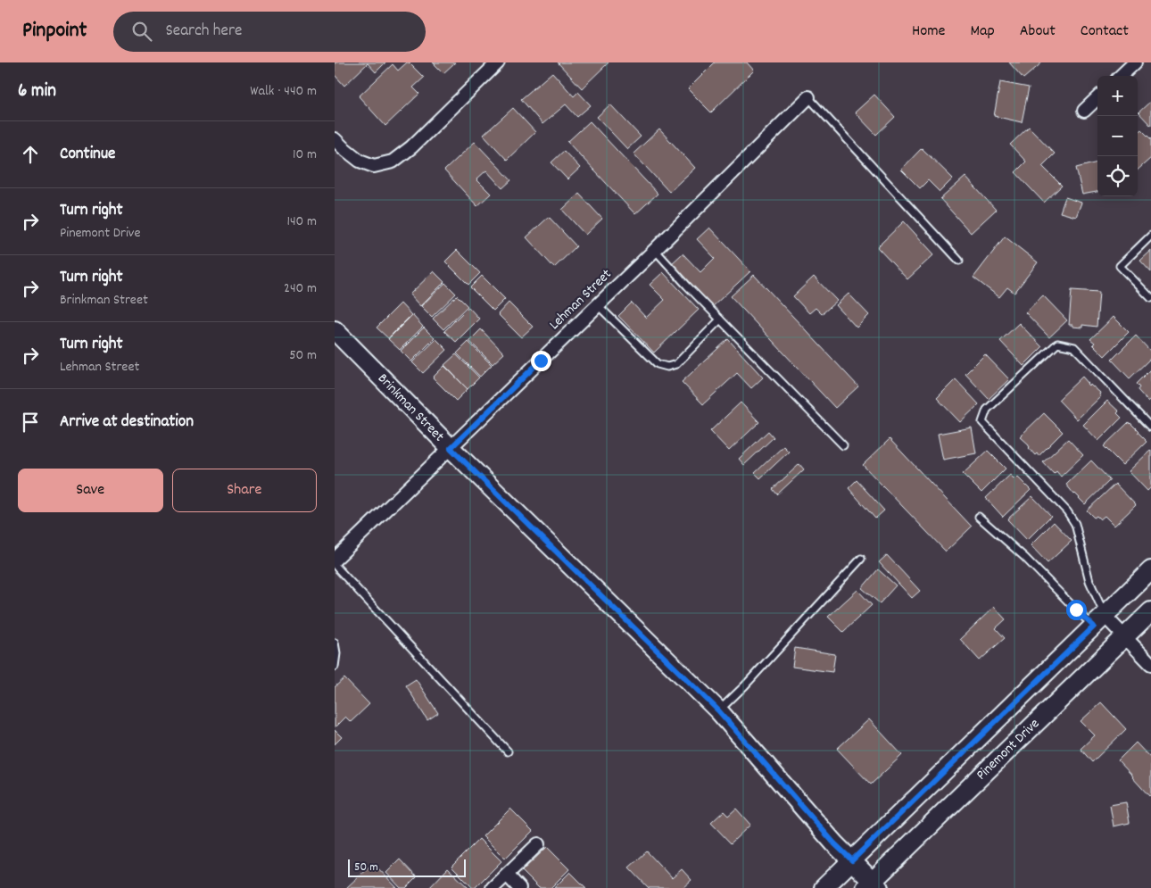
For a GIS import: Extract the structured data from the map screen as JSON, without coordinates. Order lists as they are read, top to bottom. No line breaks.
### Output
{"streets":{"main road":["Brinkman Street","Pinemont Drive"],"street":["Lehman Street"]},"crossings":[["Lehman Street","Brinkman Street"],["Brinkman Street","Pinemont Drive"]],"scale_bar":"50 m","page":{"header":"Pinpoint","search":"Search here","nav":["Home","Map","About","Contact"],"heading":["6 min","Walk · 440 m"],"map_buttons":["+","−"],"list":[["Continue","10 m"],["Turn right","Pinemont Drive","140 m"],["Turn right","Brinkman Street","240 m"],["Turn right","Lehman Street","50 m"],"Arrive at destination"],"buttons":["Save","Share"],"scale":"50 m"}}
